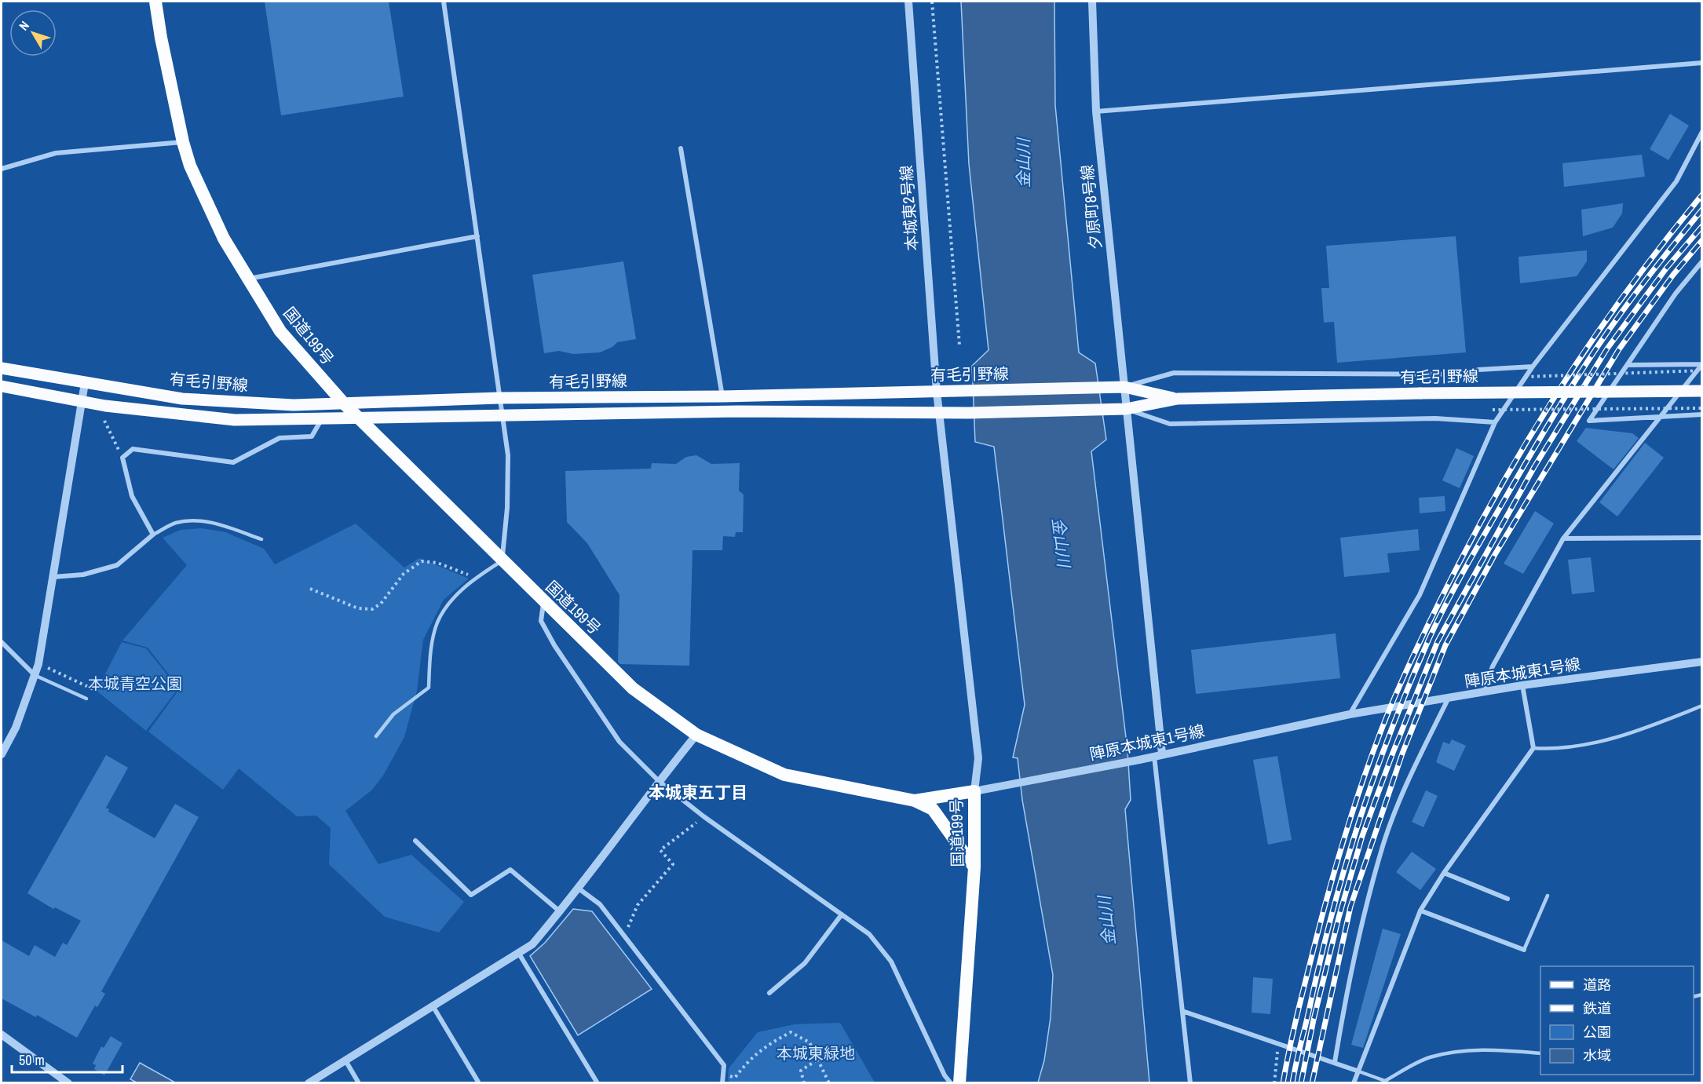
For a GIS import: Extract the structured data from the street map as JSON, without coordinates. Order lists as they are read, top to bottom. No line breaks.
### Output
{"streets":{"highway":["国道199号"],"main road":["有毛引野線"],"street":["夕原町8号線","本城東2号線","陣原本城東1号線"]},"crossings":[["夕原町8号線","有毛引野線"],["夕原町8号線","陣原本城東1号線"],["本城東2号線","有毛引野線"],["国道199号","有毛引野線"],["国道199号","陣原本城東1号線"]],"districts":["本城東五丁目"],"water":["金山川"],"parks":["本城青空公園","本城東緑地"],"legend":["道路","鉄道","公園","水域"],"scale_bar":"50 m","north":"top left"}
